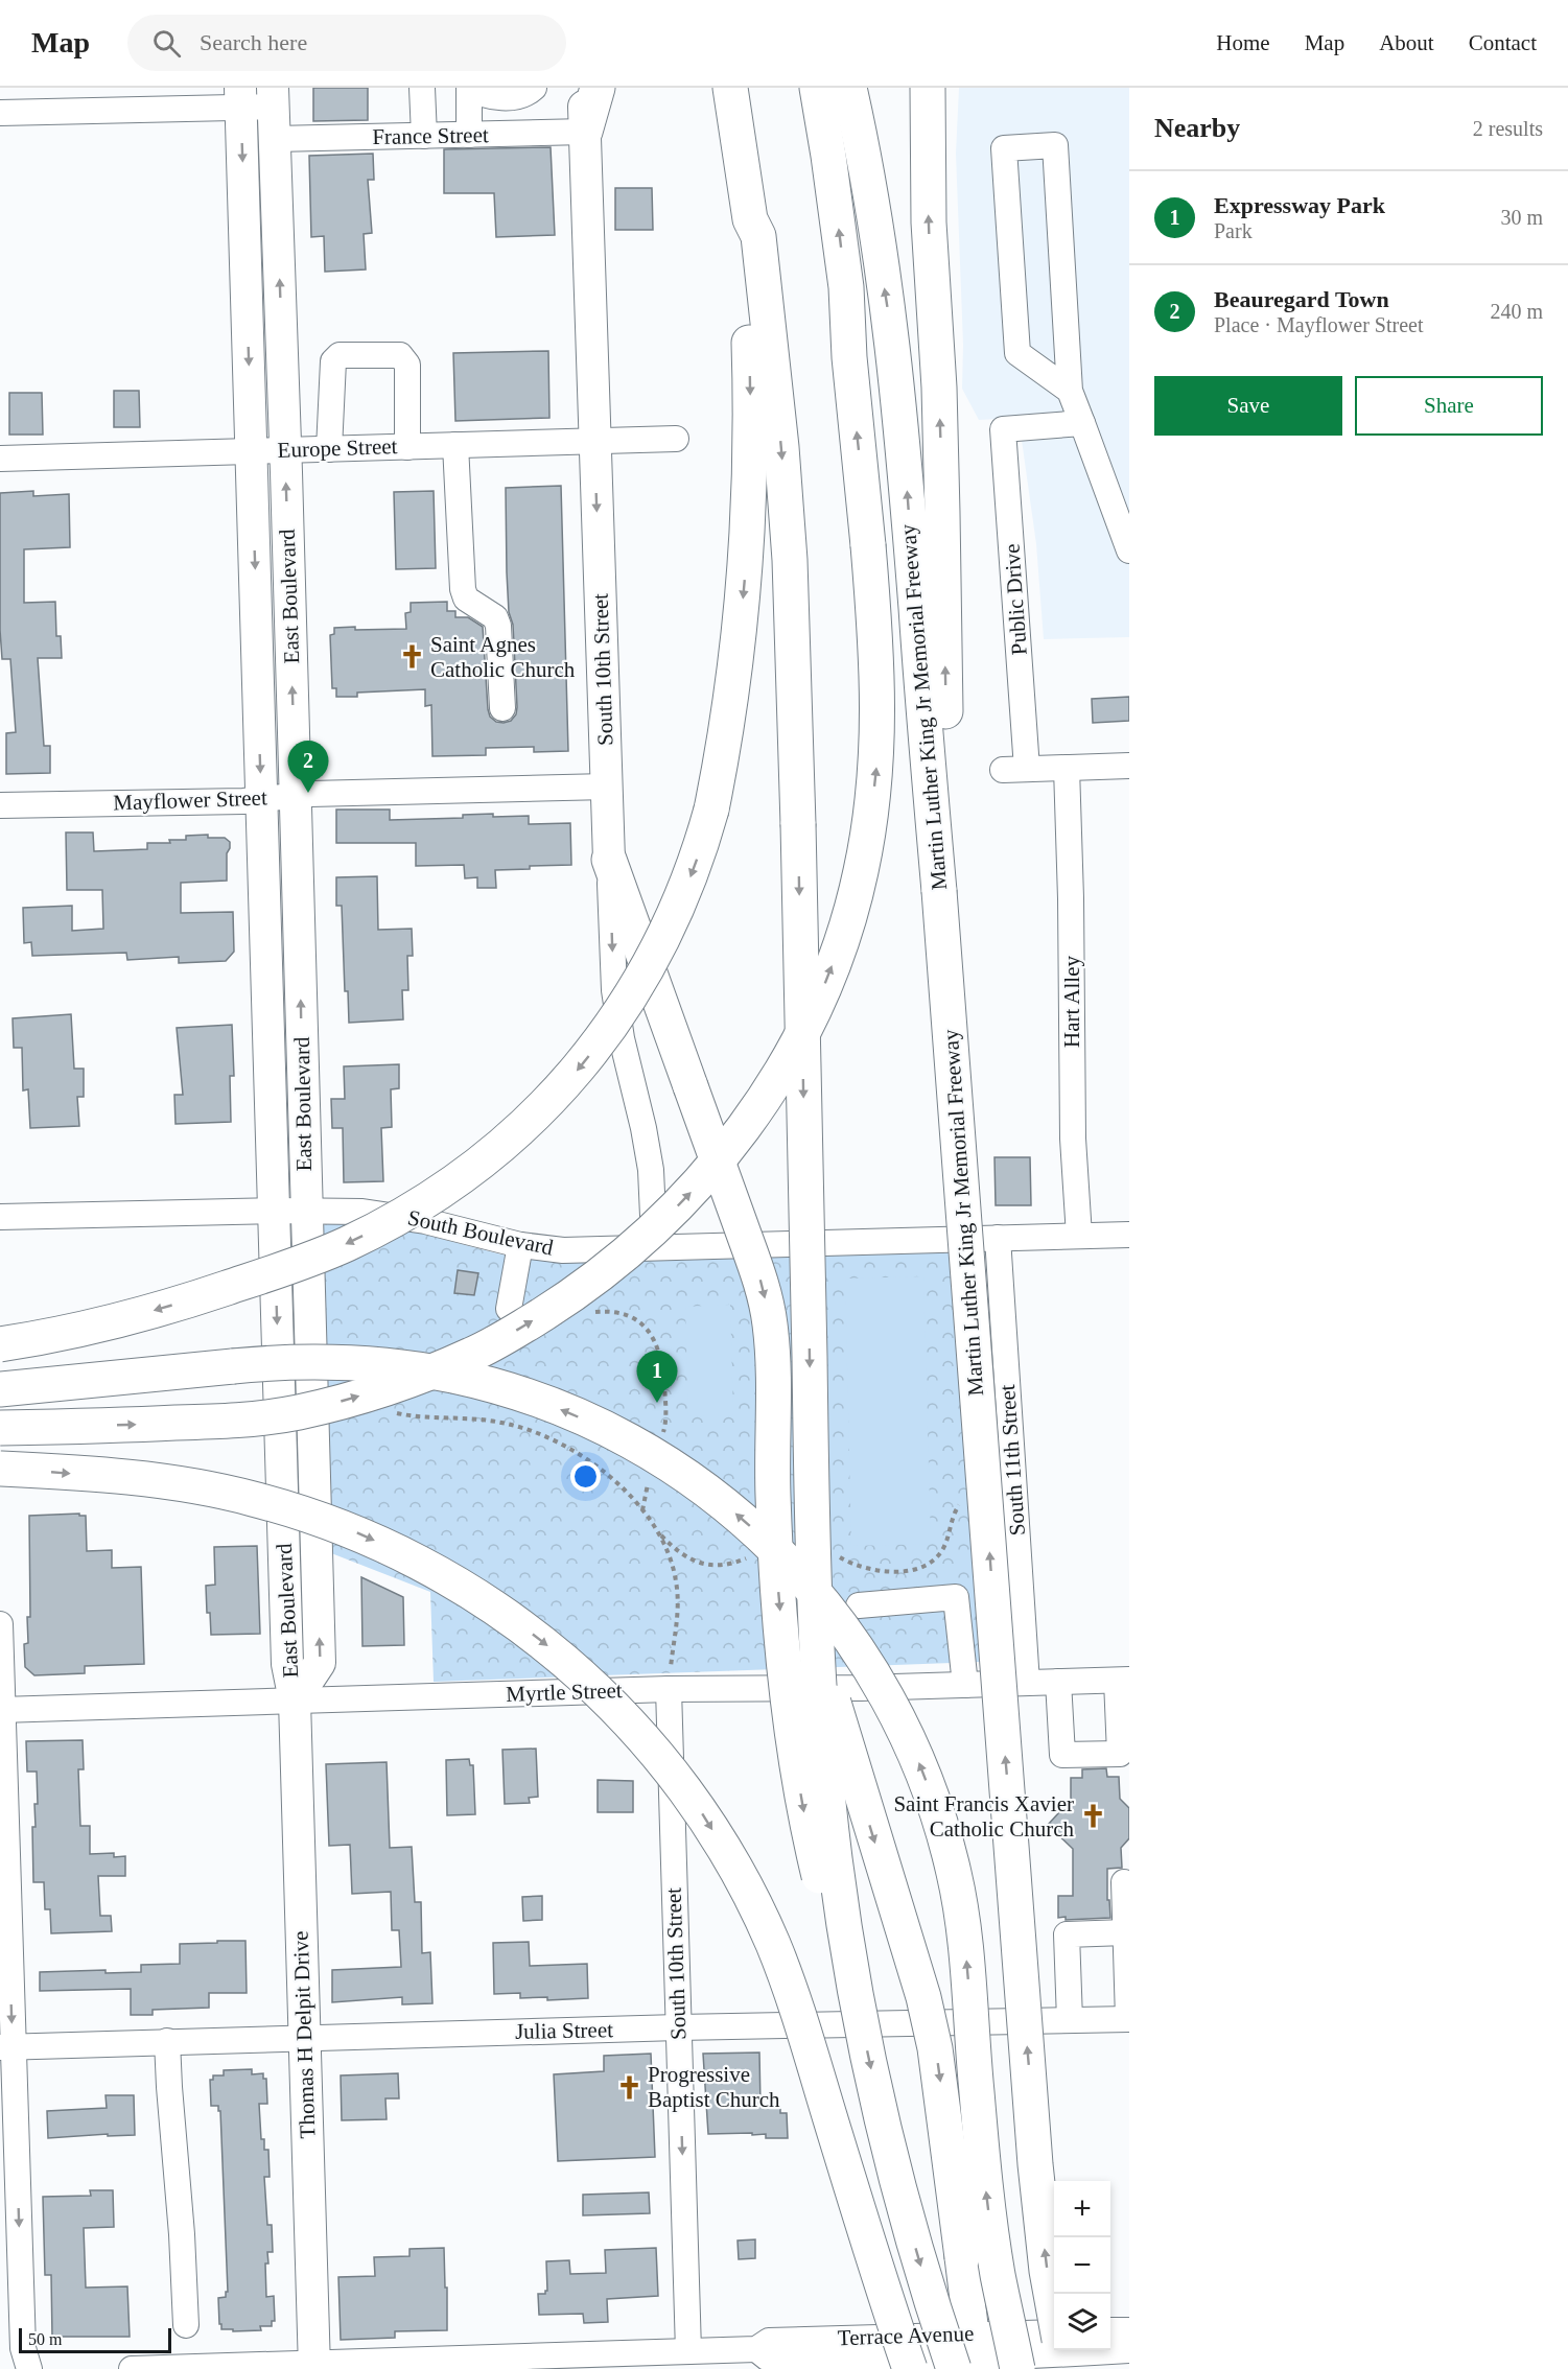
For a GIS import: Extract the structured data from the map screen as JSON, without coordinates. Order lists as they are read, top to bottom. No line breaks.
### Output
{"streets":{"highway":["Martin Luther King Jr Memorial Freeway"],"main road":["East Boulevard","South 10th Street","Thomas H Delpit Drive"],"street":["France Street","Europe Street","Public Drive","Mayflower Street","Hart Alley","South Boulevard","South 11th Street","Myrtle Street","Julia Street","Terrace Avenue"]},"crossings":[["France Street","East Boulevard"],["France Street","South 10th Street"],["Europe Street","East Boulevard"],["Europe Street","South 10th Street"],["East Boulevard","Mayflower Street"],["East Boulevard","South Boulevard"],["East Boulevard","Myrtle Street"],["East Boulevard","Thomas H Delpit Drive"],["Public Drive","Hart Alley"],["South 10th Street","Mayflower Street"],["South 10th Street","South Boulevard"],["South 10th Street","Myrtle Street"],["South 10th Street","Julia Street"],["South 10th Street","Terrace Avenue"],["Martin Luther King Jr Memorial Freeway","Terrace Avenue"],["Hart Alley","South Boulevard"],["South Boulevard","South 11th Street"],["South 11th Street","Myrtle Street"],["Myrtle Street","Thomas H Delpit Drive"],["Julia Street","Thomas H Delpit Drive"],["Thomas H Delpit Drive","Terrace Avenue"]],"one_way":["South 10th Street"],"places":{"church":["Saint Agnes Catholic Church","Saint Francis Xavier Catholic Church","Progressive Baptist Church"]},"scale_bar":"50 m","page":{"header":"Map","search":"Search here","nav":["Home","Map","About","Contact"],"heading":["Nearby","2 results"],"list":[{"mark":"1","name":"Expressway Park","note":"Park","value":"30 m"},{"mark":"2","name":"Beauregard Town","note":"Place · Mayflower Street","value":"240 m"}],"buttons":["Save","Share"],"pins":["2","1"],"map_buttons":["+","−"],"scale":"50 m"}}
